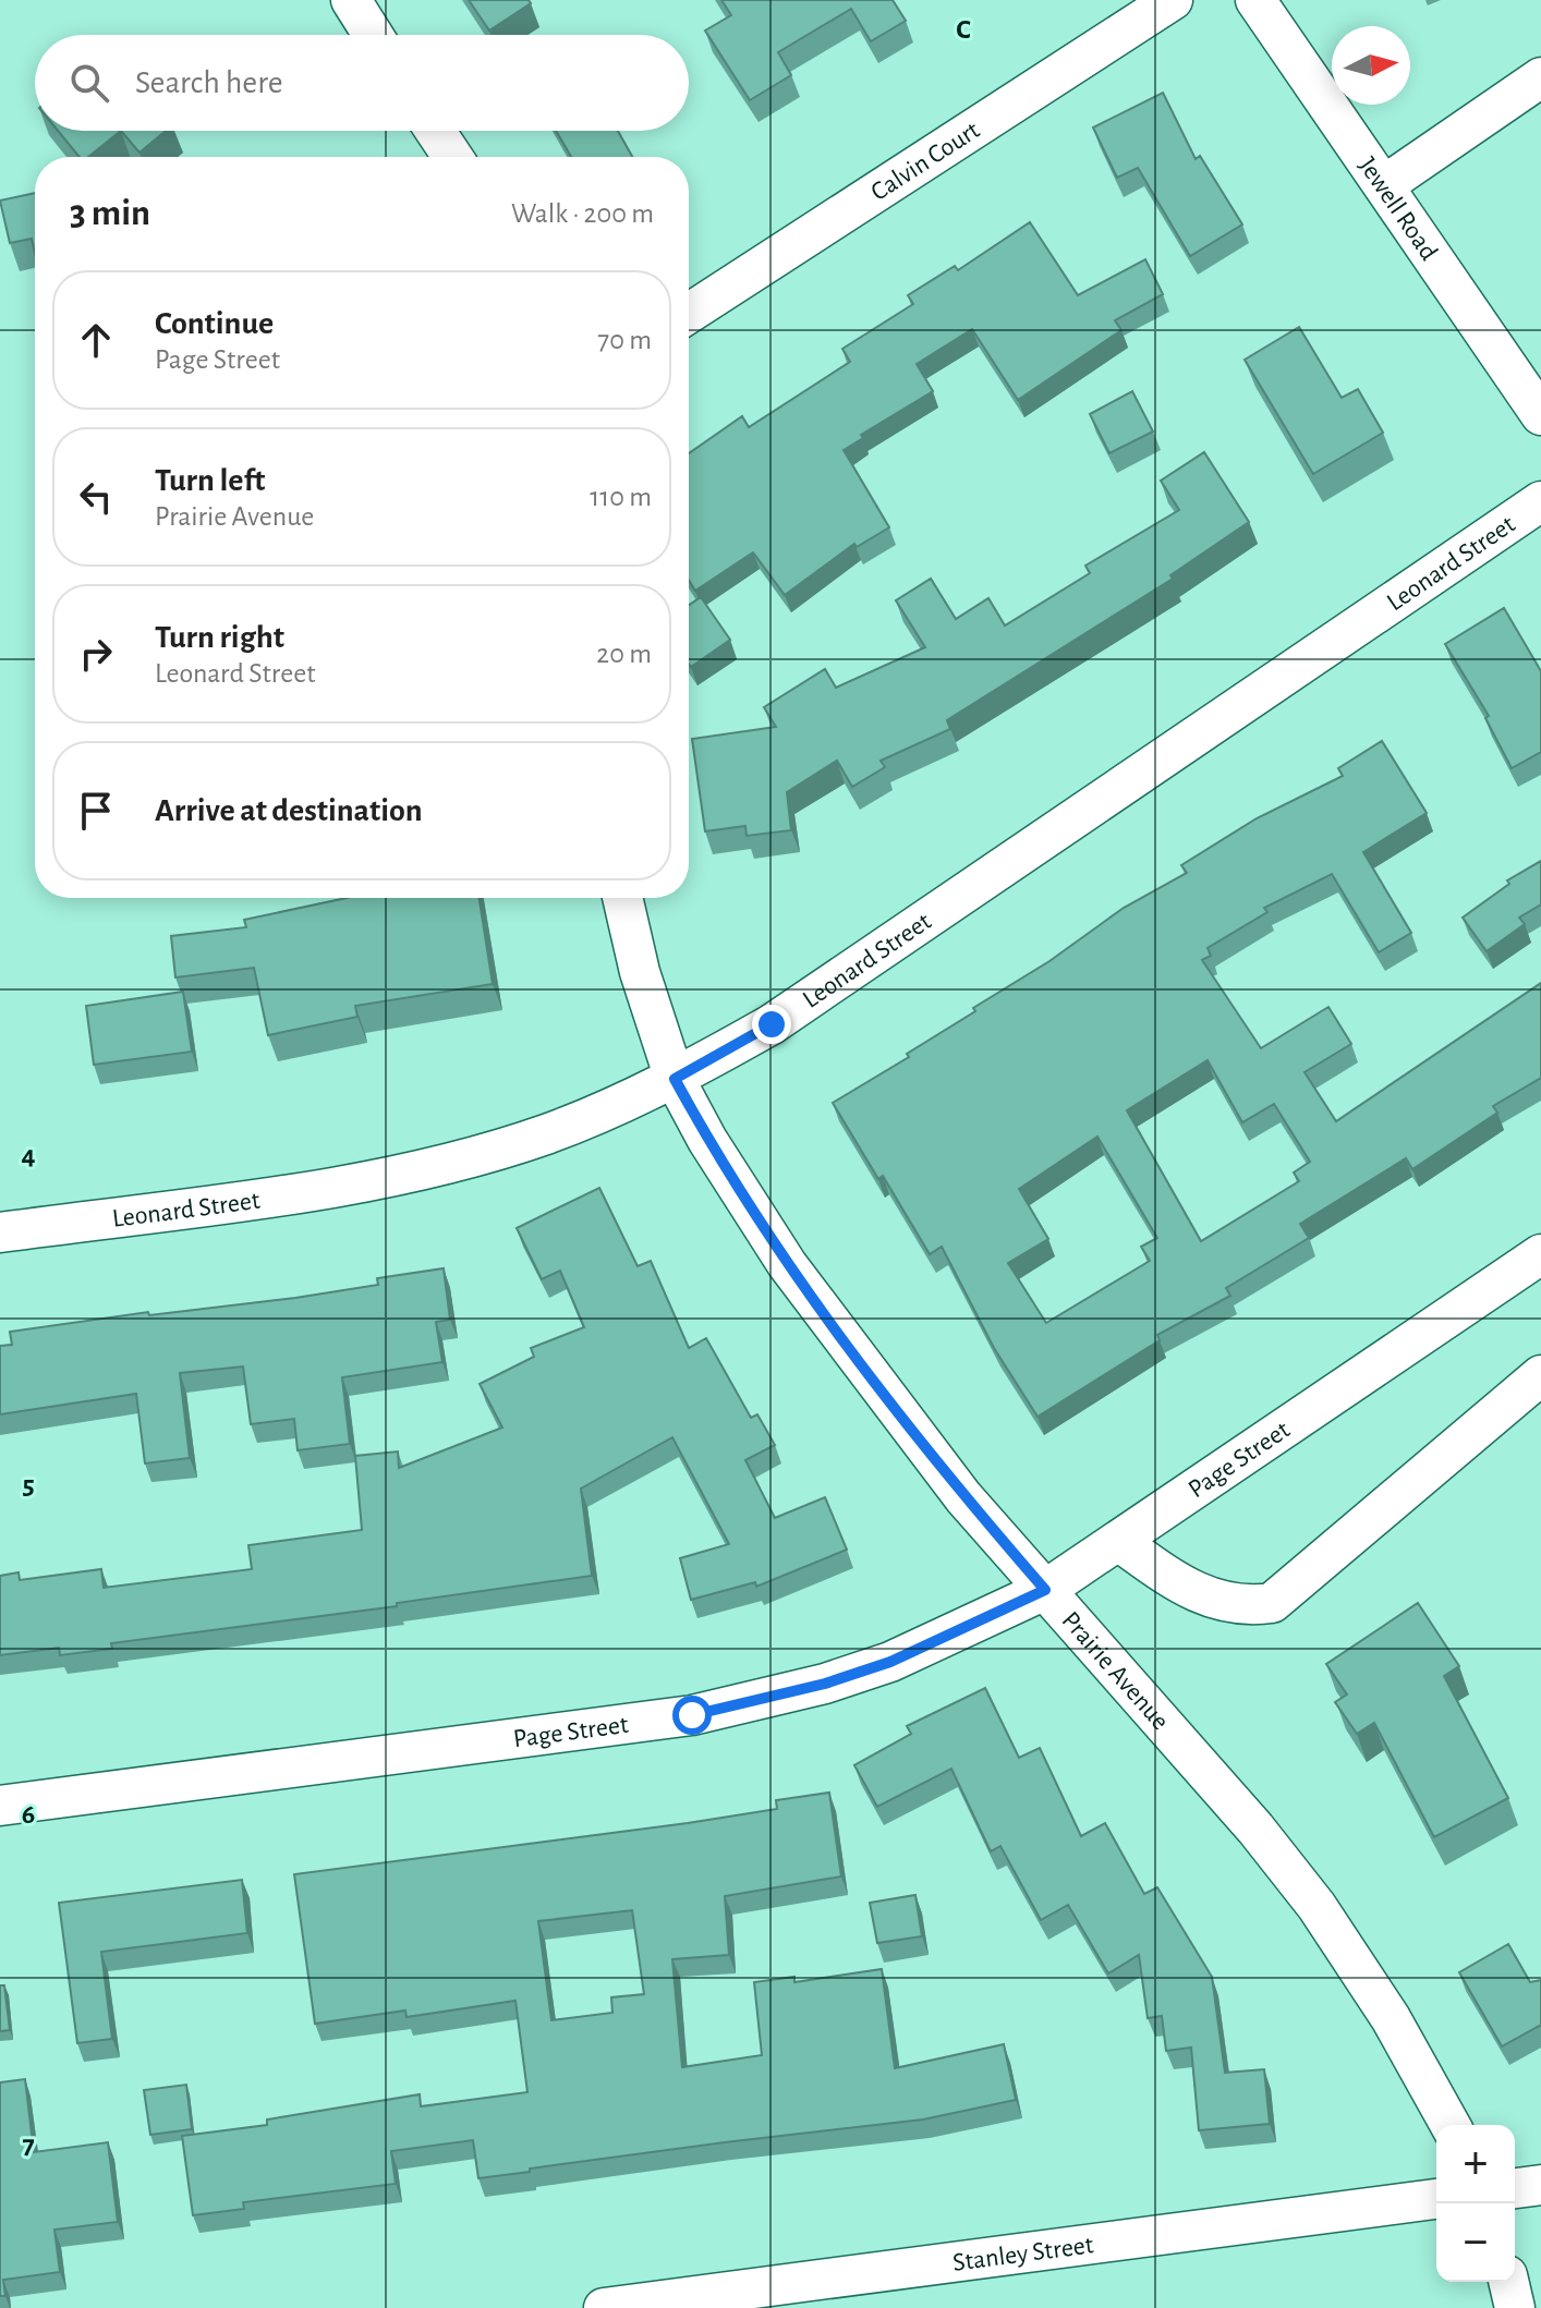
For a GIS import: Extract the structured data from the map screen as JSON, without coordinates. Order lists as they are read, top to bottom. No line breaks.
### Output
{"streets":{"street":["Calvin Court","Jewell Road","Leonard Street","Page Street","Prairie Avenue","Stanley Street"]},"crossings":[["Leonard Street","Prairie Avenue"],["Page Street","Prairie Avenue"]],"north":"right","page":{"search":"Search here","heading":["3 min","Walk · 200 m"],"list":[["Continue","Page Street","70 m"],["Turn left","Prairie Avenue","110 m"],["Turn right","Leonard Street","20 m"],"Arrive at destination"],"map_buttons":["+","−"]},"grid":{"columns":["C"],"rows":["4","5","6","7"]}}
